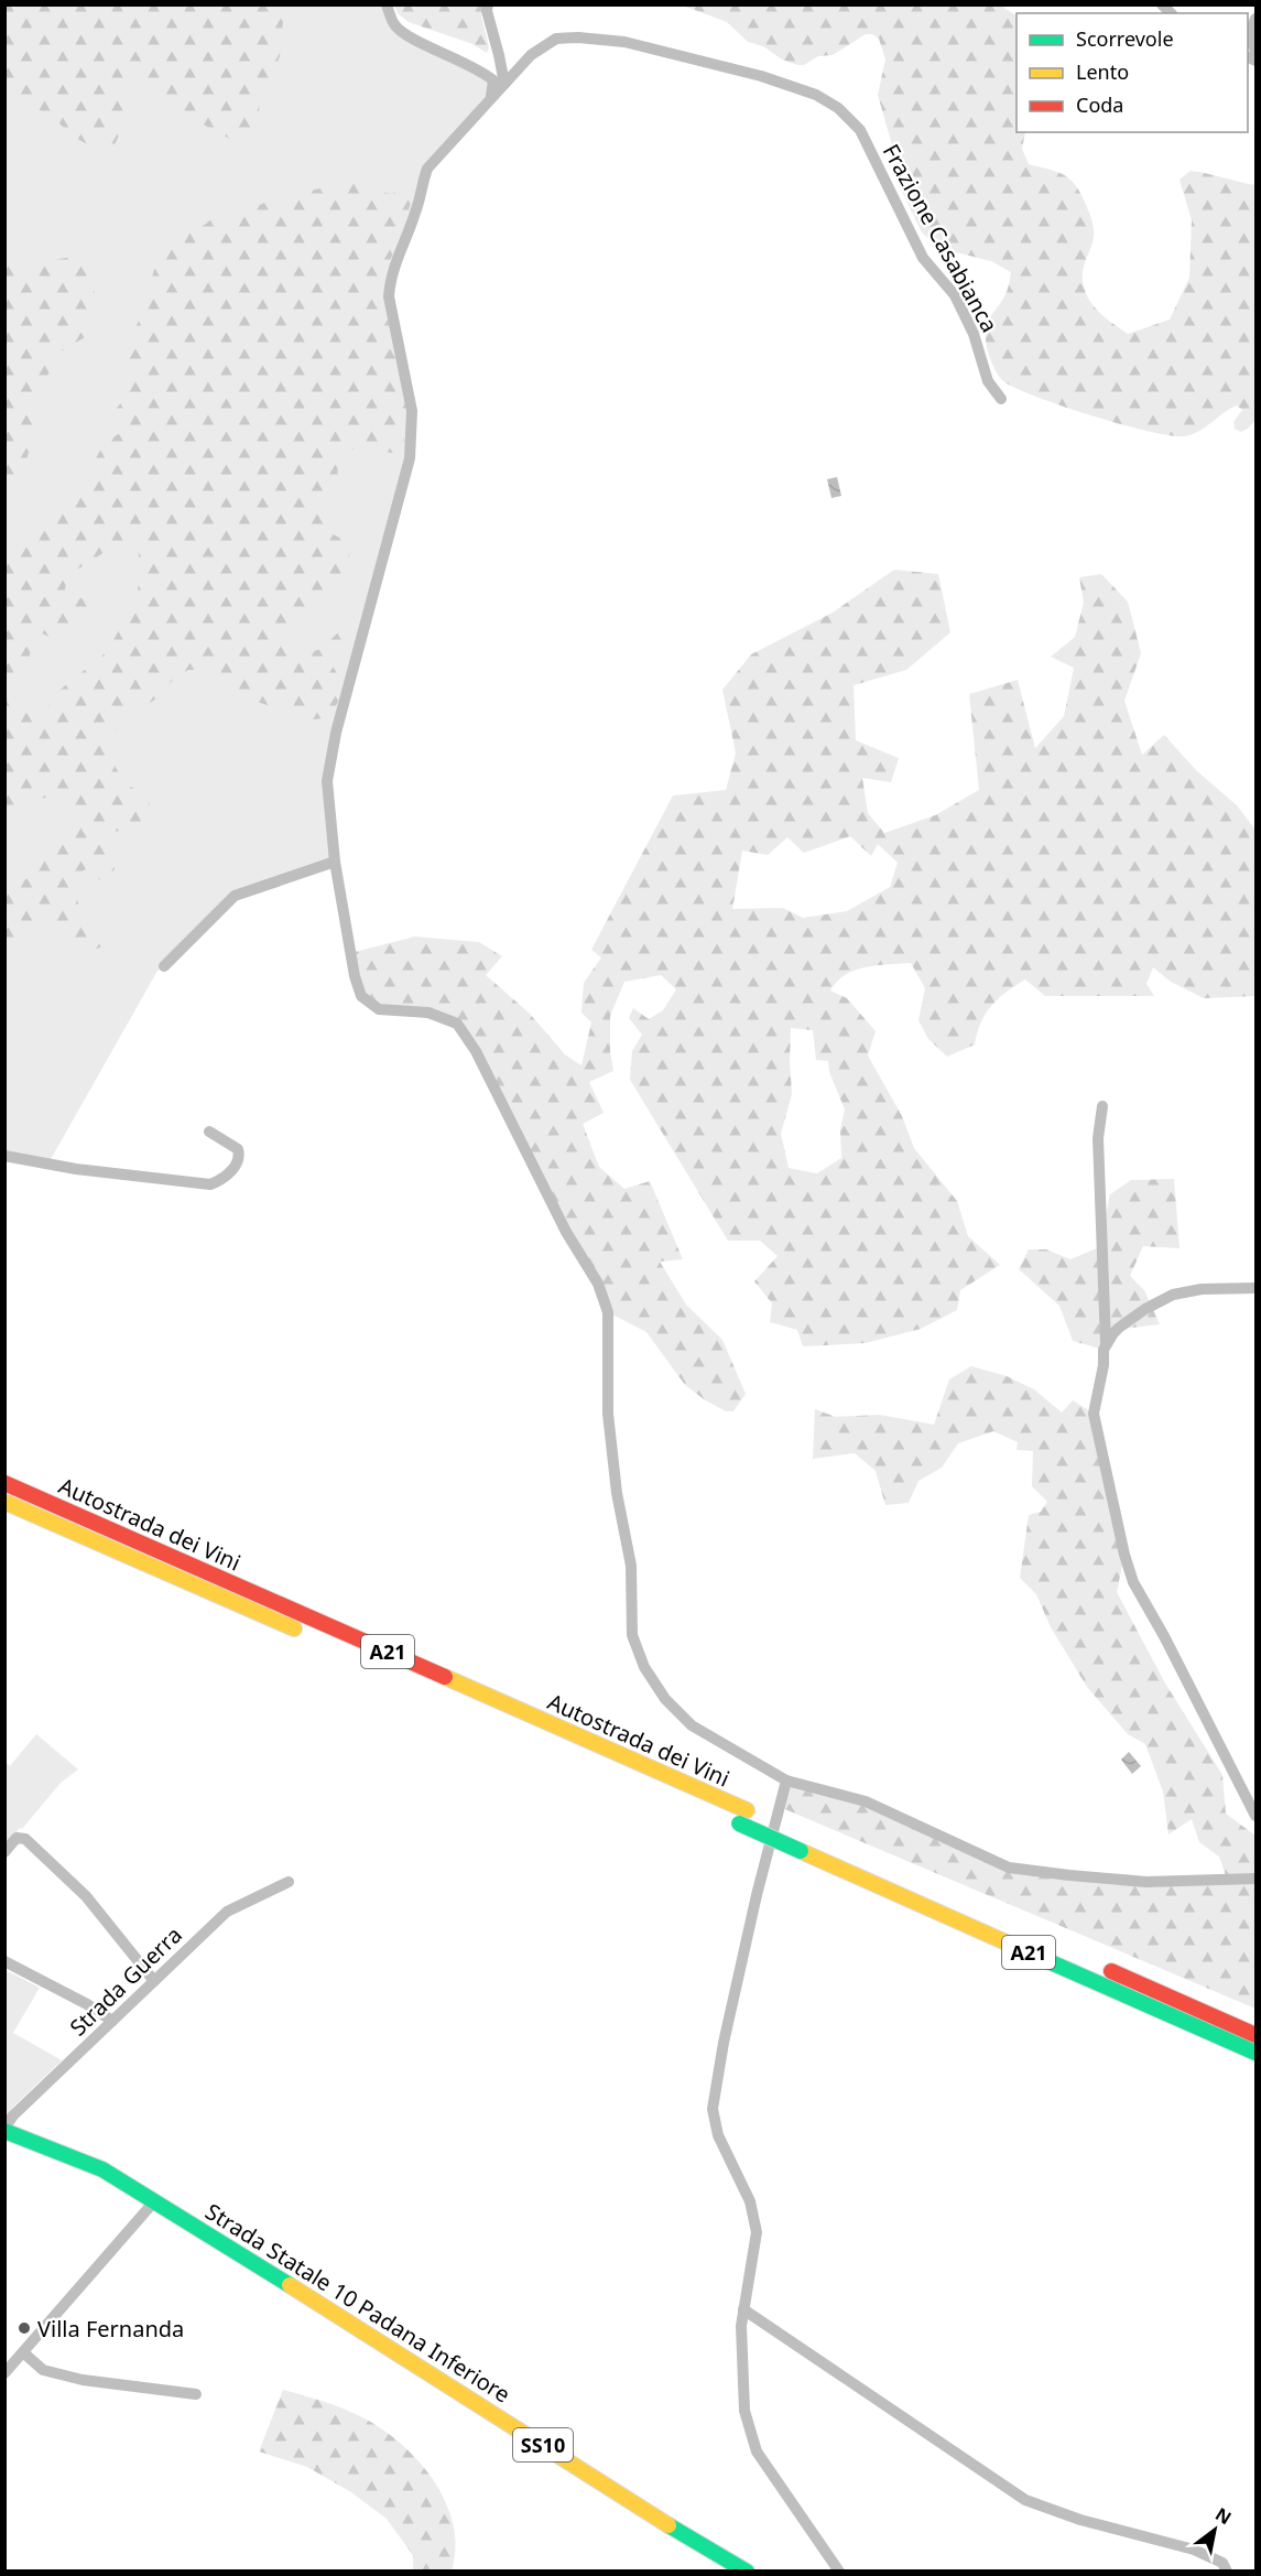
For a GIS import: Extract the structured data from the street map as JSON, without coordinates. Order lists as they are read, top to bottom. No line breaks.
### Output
{"streets":{"main road":["Autostrada dei Vini","A21","Strada Statale 10 Padana Inferiore","SS10"],"street":["Frazione Casabianca","Strada Guerra"]},"crossings":[["Strada Guerra","Strada Statale 10 Padana Inferiore"]],"places":["Villa Fernanda"],"legend":["Scorrevole","Lento","Coda"],"north":"top right"}
